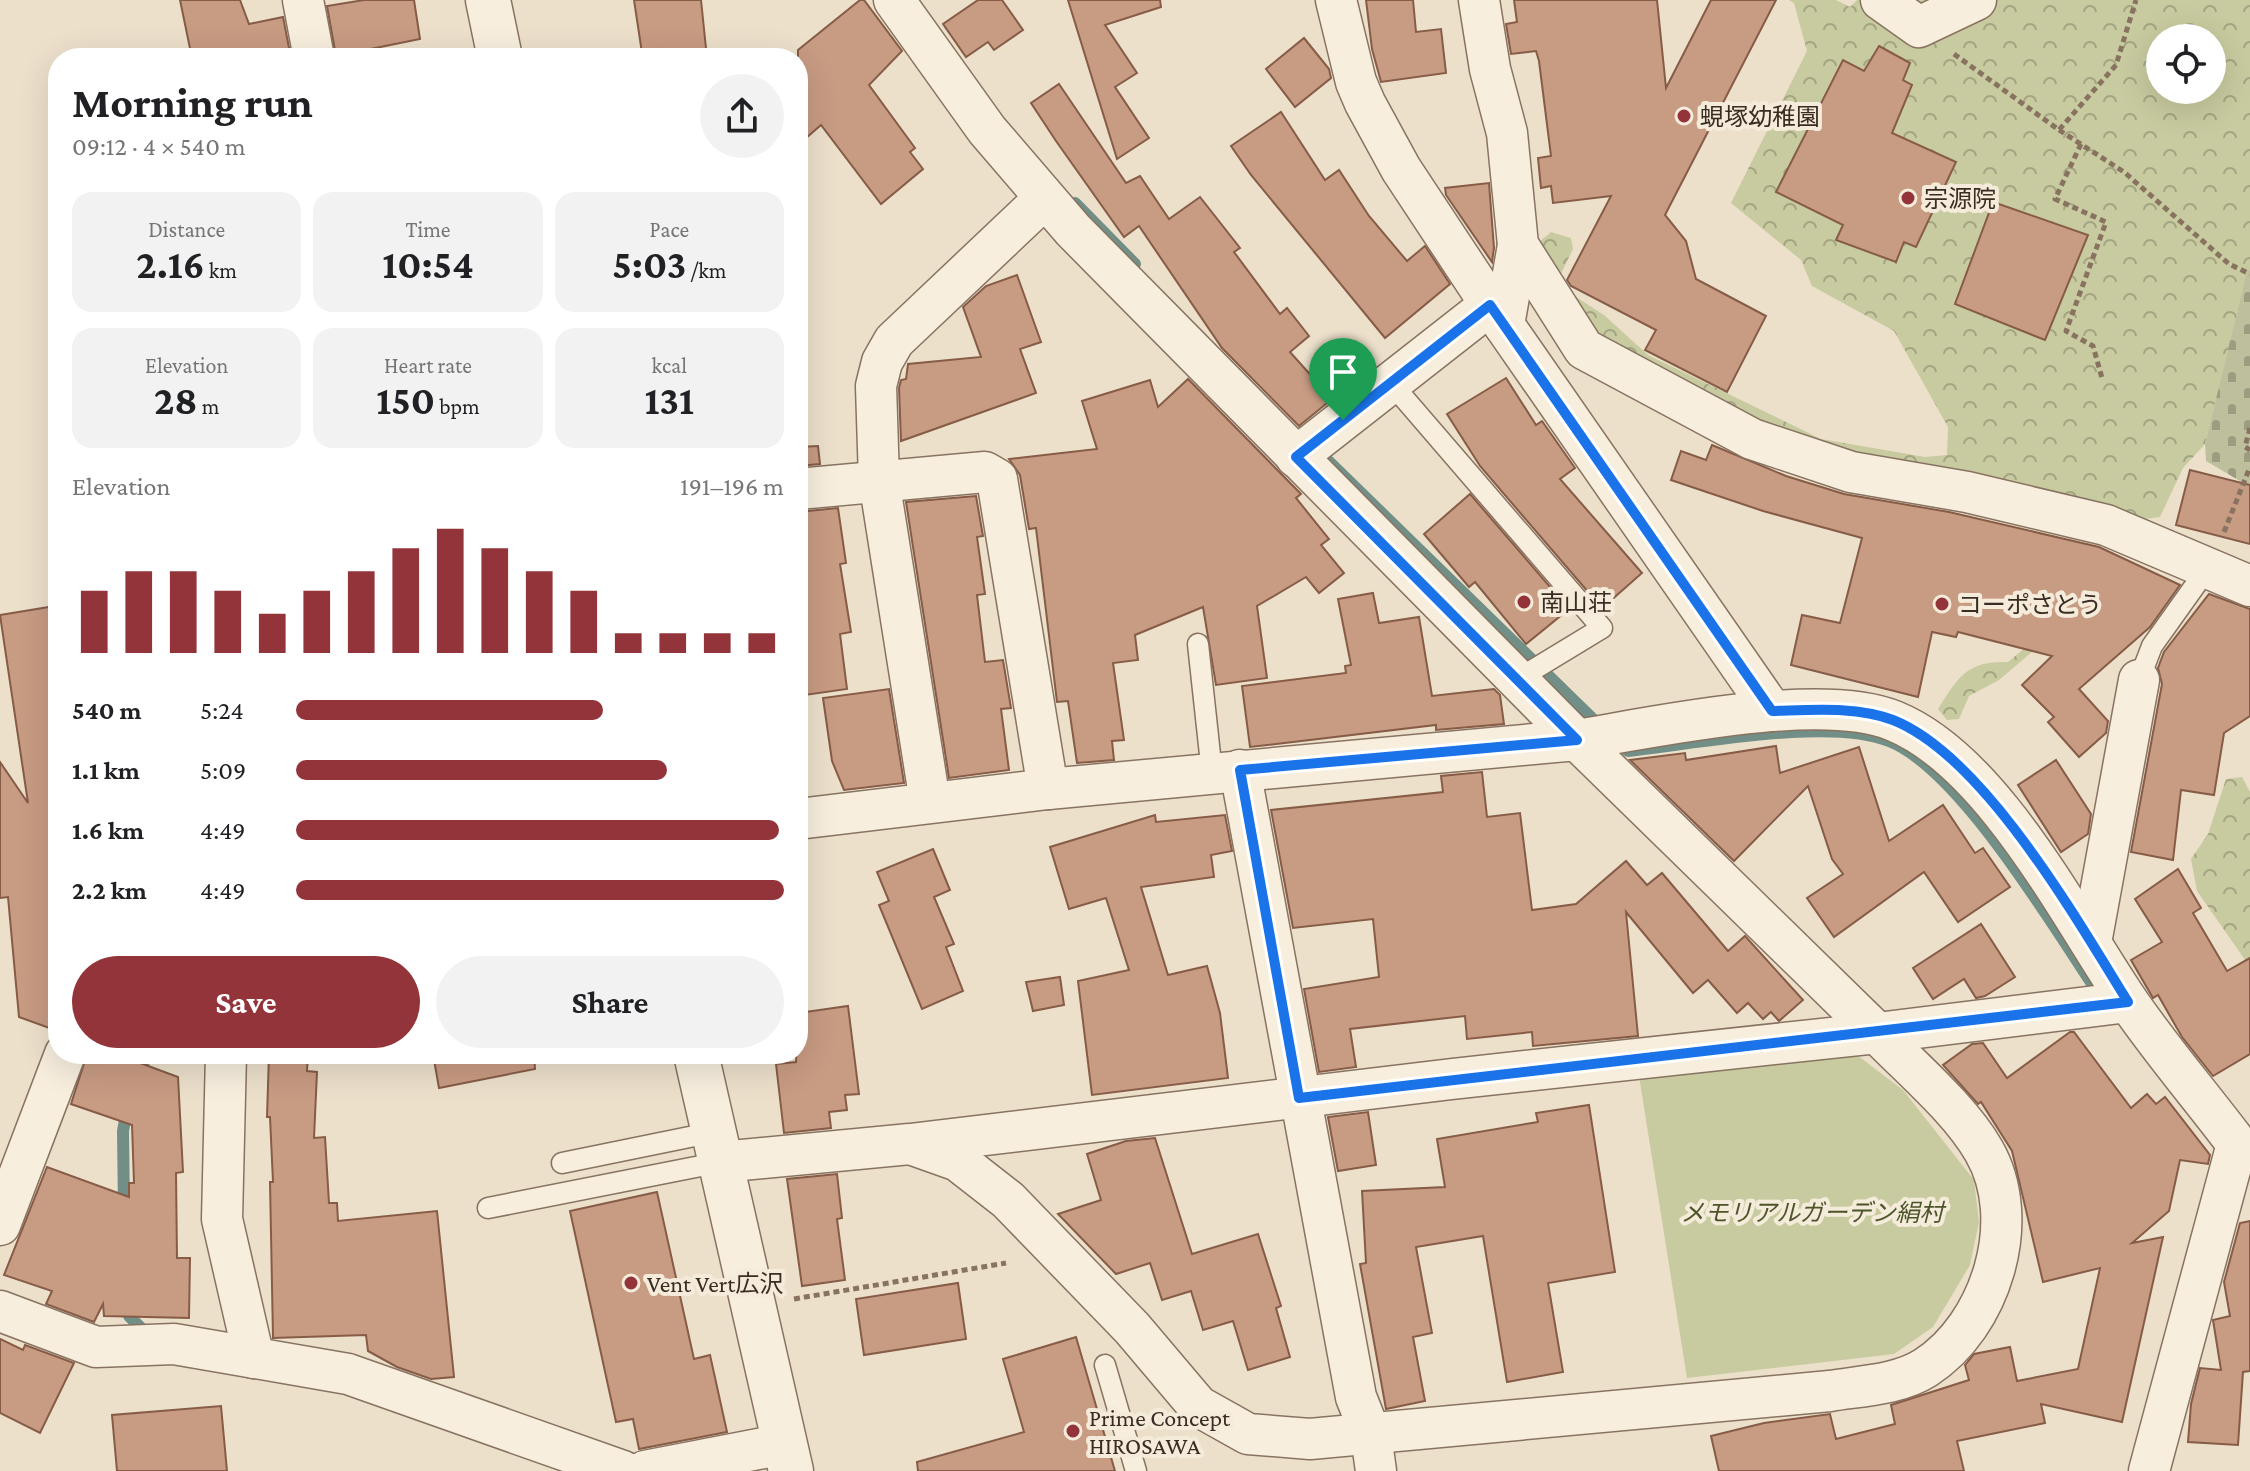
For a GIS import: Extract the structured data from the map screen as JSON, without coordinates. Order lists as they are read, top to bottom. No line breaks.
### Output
{"parks":["メモリアルガーデン絹村"],"places":["蜆塚幼稚園","宗源院","南山荘","コーポさとう","Vent Vert広沢","Prime Concept HIROSAWA"],"page":{"heading":["Morning run","09:12 · 4 × 540 m"],"stats":[["Distance","2.16 km"],["Time","10:54"],["Pace","5:03 /km"],["Elevation","28 m"],["Heart rate","150 bpm"],["kcal","131"]],"chart":["Elevation","191–196 m"],"list":[{"name":"540 m","note":"5:24"},{"name":"1.1 km","note":"5:09"},{"name":"1.6 km","note":"4:49"},{"name":"2.2 km","note":"4:49"}],"buttons":["Save","Share"]}}
